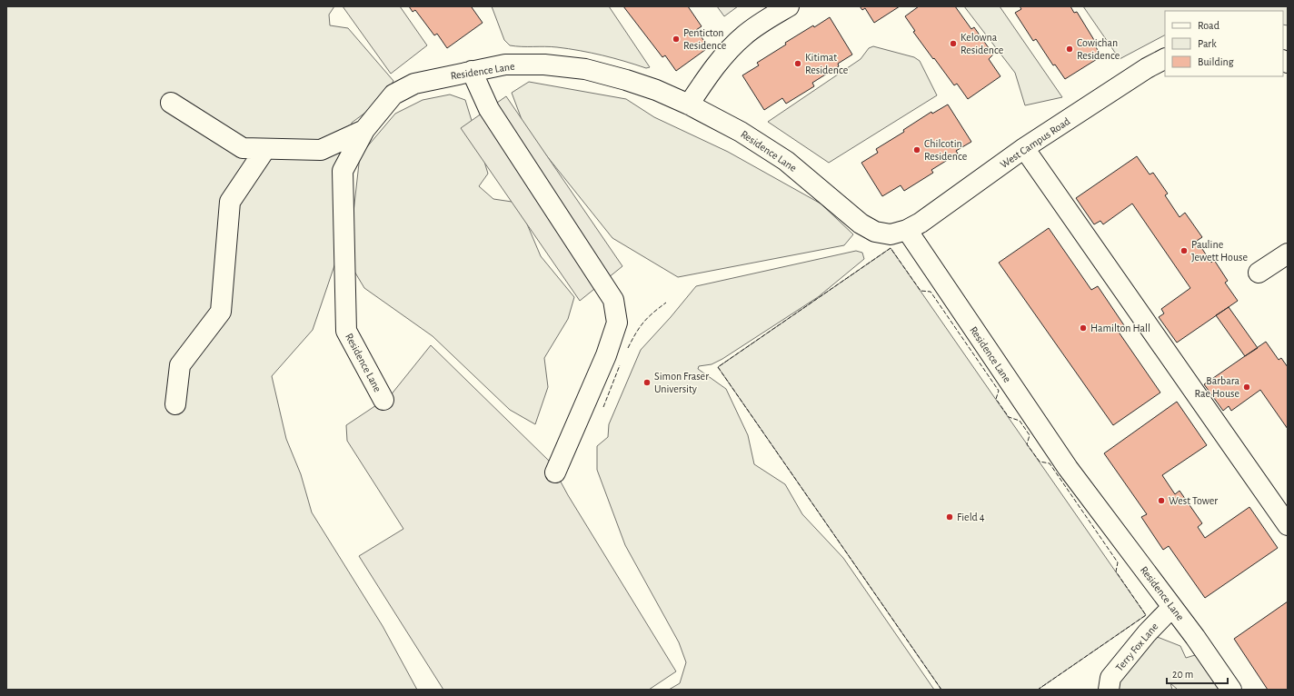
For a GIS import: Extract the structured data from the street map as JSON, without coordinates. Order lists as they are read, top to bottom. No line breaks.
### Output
{"streets":{"street":["Residence Lane","West Campus Road","Terry Fox Lane"]},"crossings":[["Residence Lane","West Campus Road"],["Residence Lane","Terry Fox Lane"]],"places":["Penticton Residence","Kelowna Residence","Cowichan Residence","Kitimat Residence","Chilcotin Residence","Pauline Jewett House","Hamilton Hall","Simon Fraser University","Barbara Rae House","West Tower","Field 4"],"legend":["Road","Park","Building"],"scale_bar":"20 m"}
